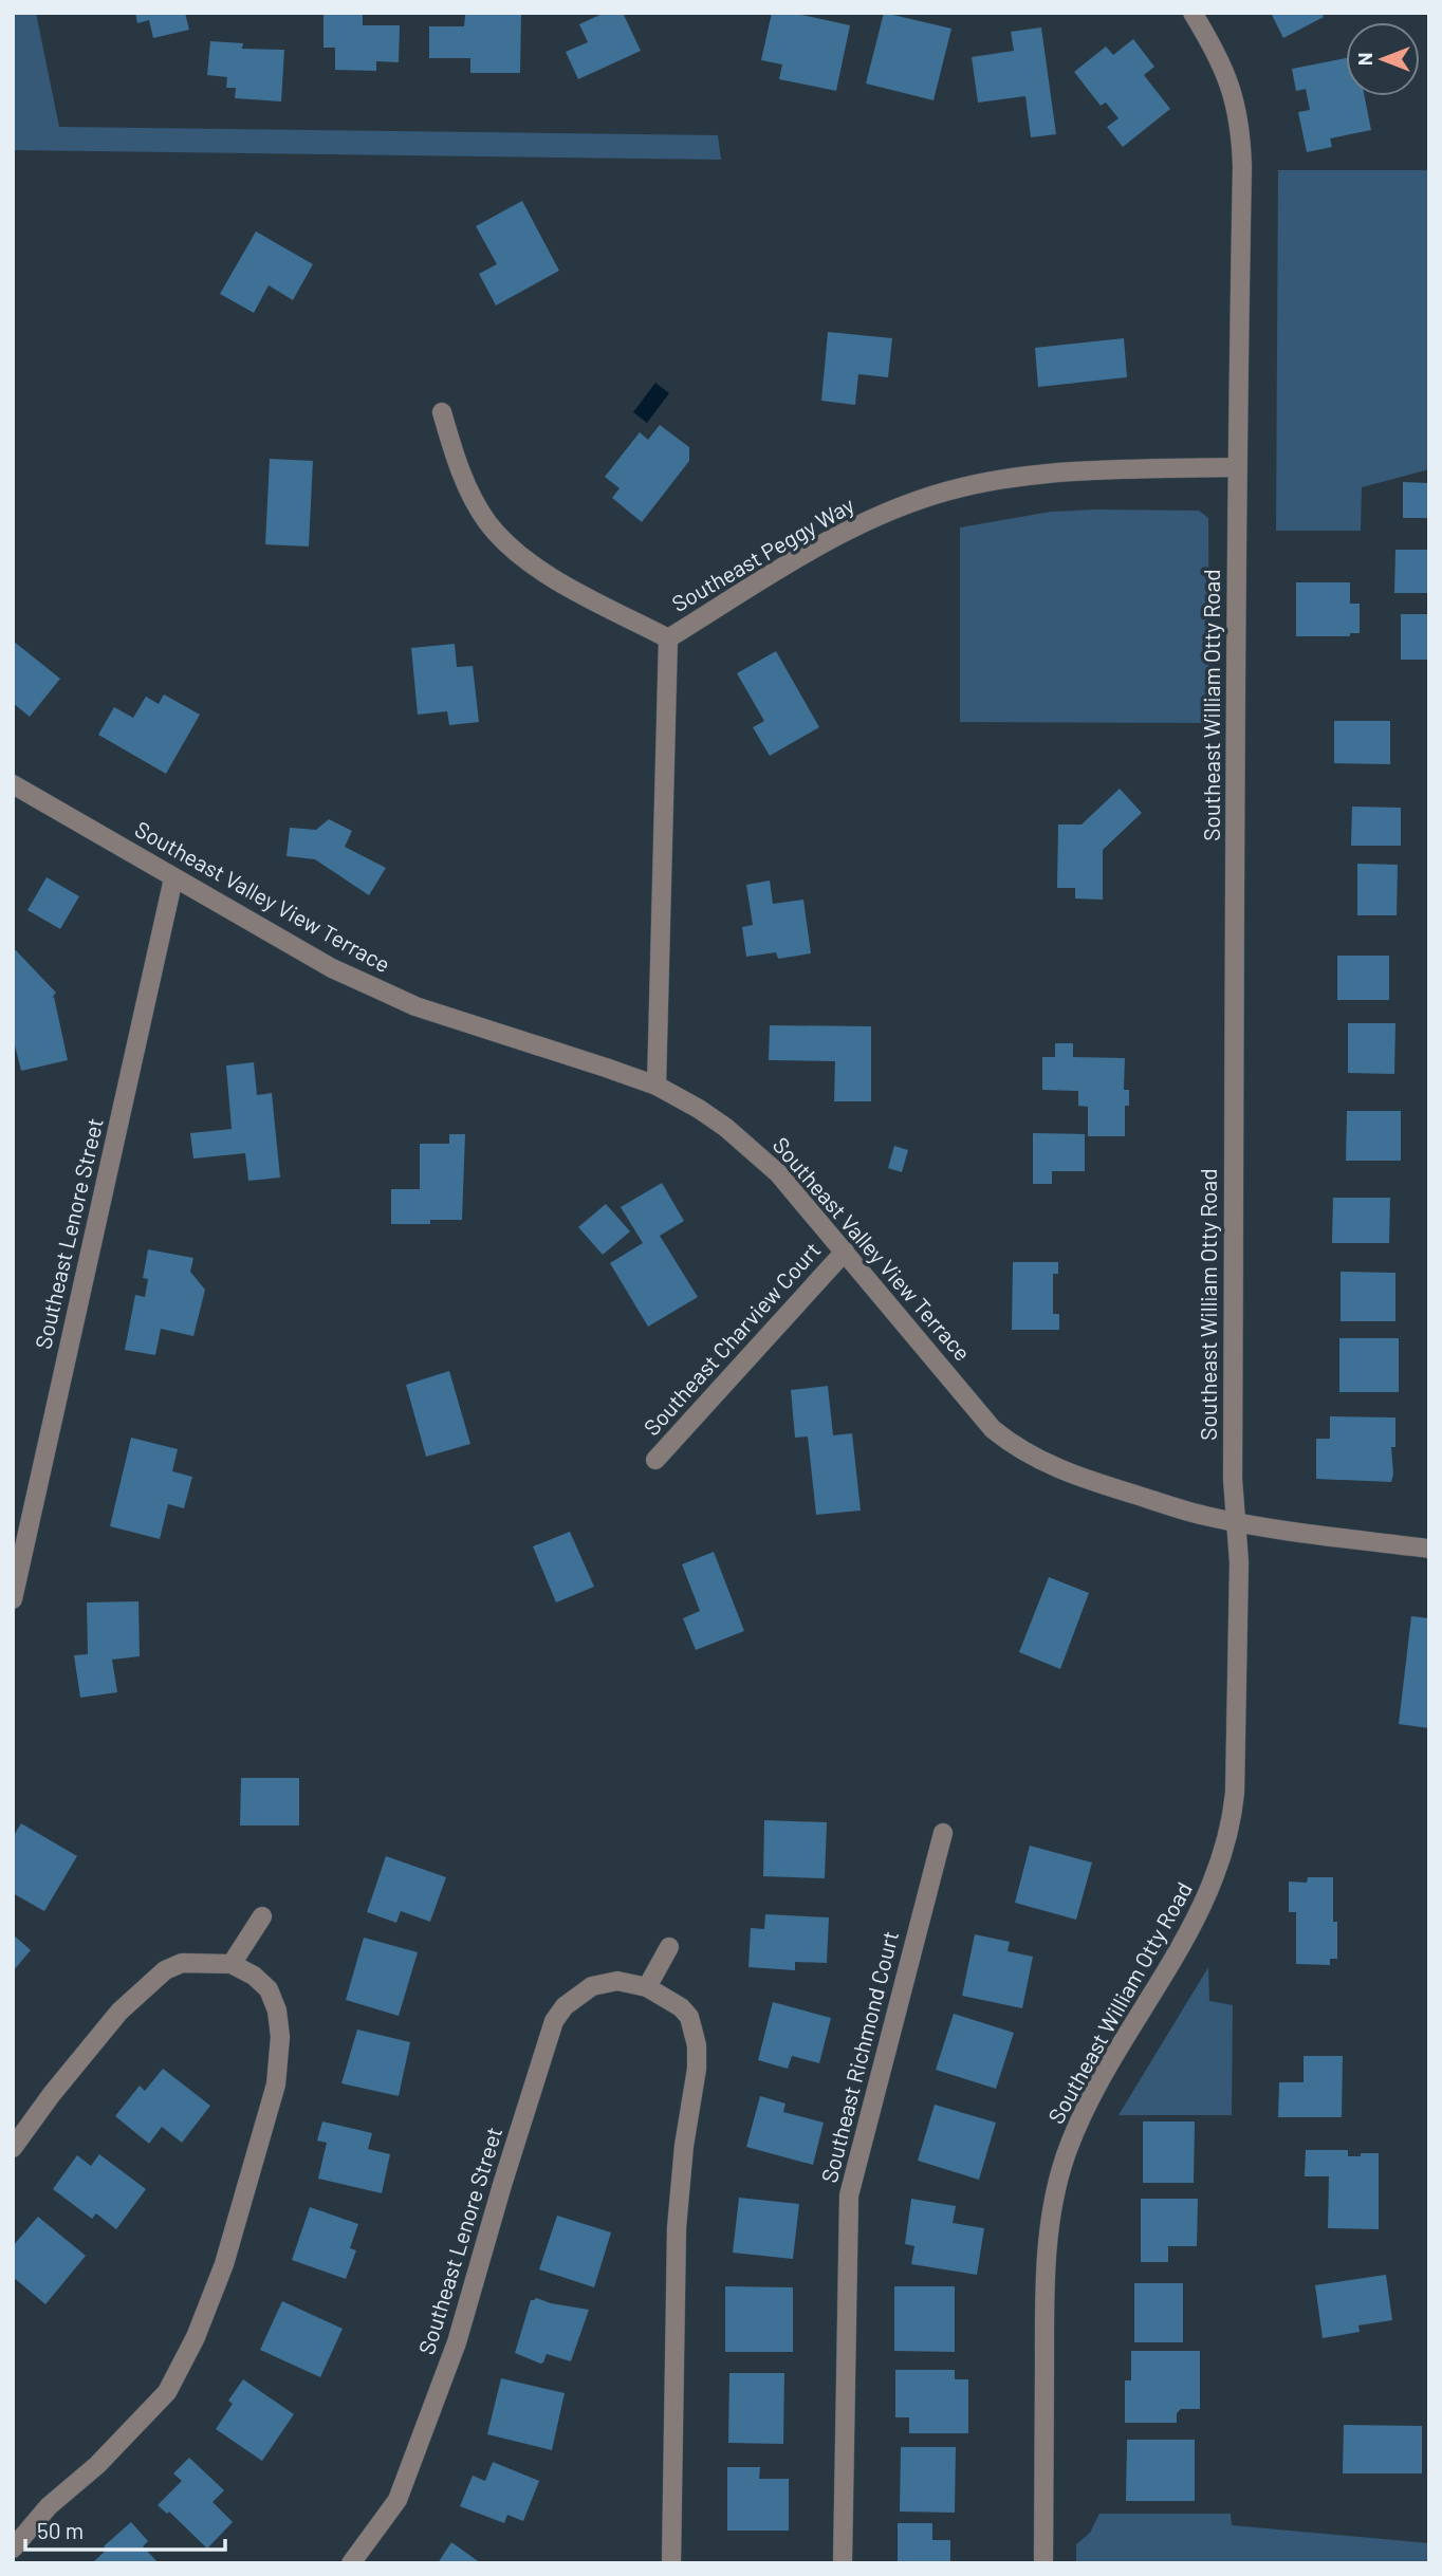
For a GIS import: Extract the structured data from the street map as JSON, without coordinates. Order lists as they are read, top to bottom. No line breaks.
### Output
{"streets":{"street":["Southeast Peggy Way","Southeast William Otty Road","Southeast Valley View Terrace","Southeast Lenore Street","Southeast Charview Court","Southeast Richmond Court"]},"crossings":[["Southeast Peggy Way","Southeast William Otty Road"],["Southeast Peggy Way","Southeast Valley View Terrace"],["Southeast William Otty Road","Southeast Valley View Terrace"],["Southeast Valley View Terrace","Southeast Lenore Street"],["Southeast Valley View Terrace","Southeast Charview Court"]],"scale_bar":"50 m","north":"left"}
